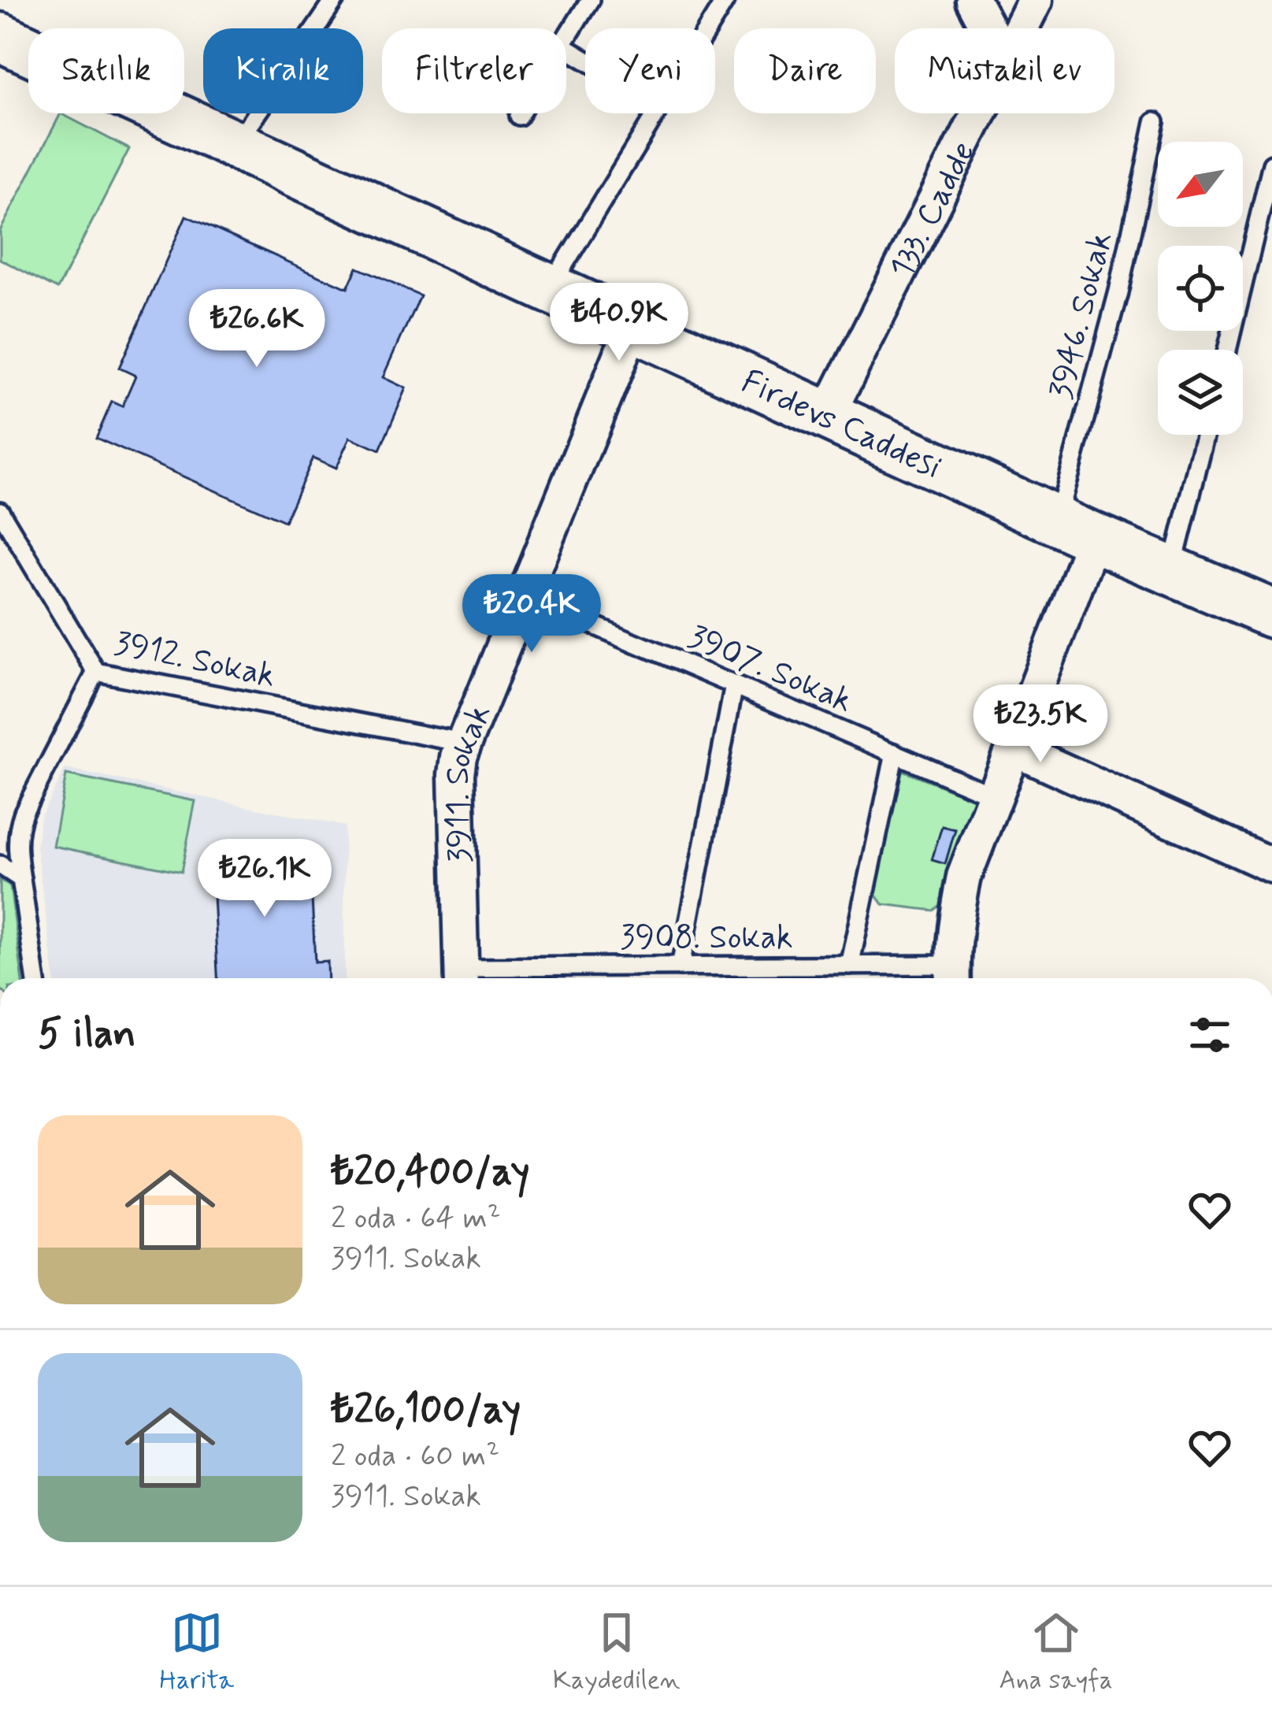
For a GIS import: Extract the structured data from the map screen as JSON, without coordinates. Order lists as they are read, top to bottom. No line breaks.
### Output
{"streets":{"street":["133. Cadde","Firdevs Caddesi","3911. Sokak"],"lane":["3946. Sokak","3912. Sokak","3907. Sokak","3908. Sokak"]},"crossings":[["133. Cadde","Firdevs Caddesi"],["3946. Sokak","Firdevs Caddesi"],["Firdevs Caddesi","3911. Sokak"],["3912. Sokak","3911. Sokak"],["3907. Sokak","3911. Sokak"],["3911. Sokak","3908. Sokak"]],"north":"bottom left","page":{"chip":["Satılık","Kiralık","Filtreler","Yeni","Daire","Müstakil ev"],"price":["₺40.9K","₺26.6K","₺20.4K","₺23.5K","₺26.1K"],"heading":"5 ilan","list":[{"name":"₺20,400/ay","note":"2 oda · 64 m² · 3911. Sokak"},{"name":"₺26,100/ay","note":"2 oda · 60 m² · 3911. Sokak"}],"tabs":["Harita","Kaydedilen","Ana sayfa"]}}
